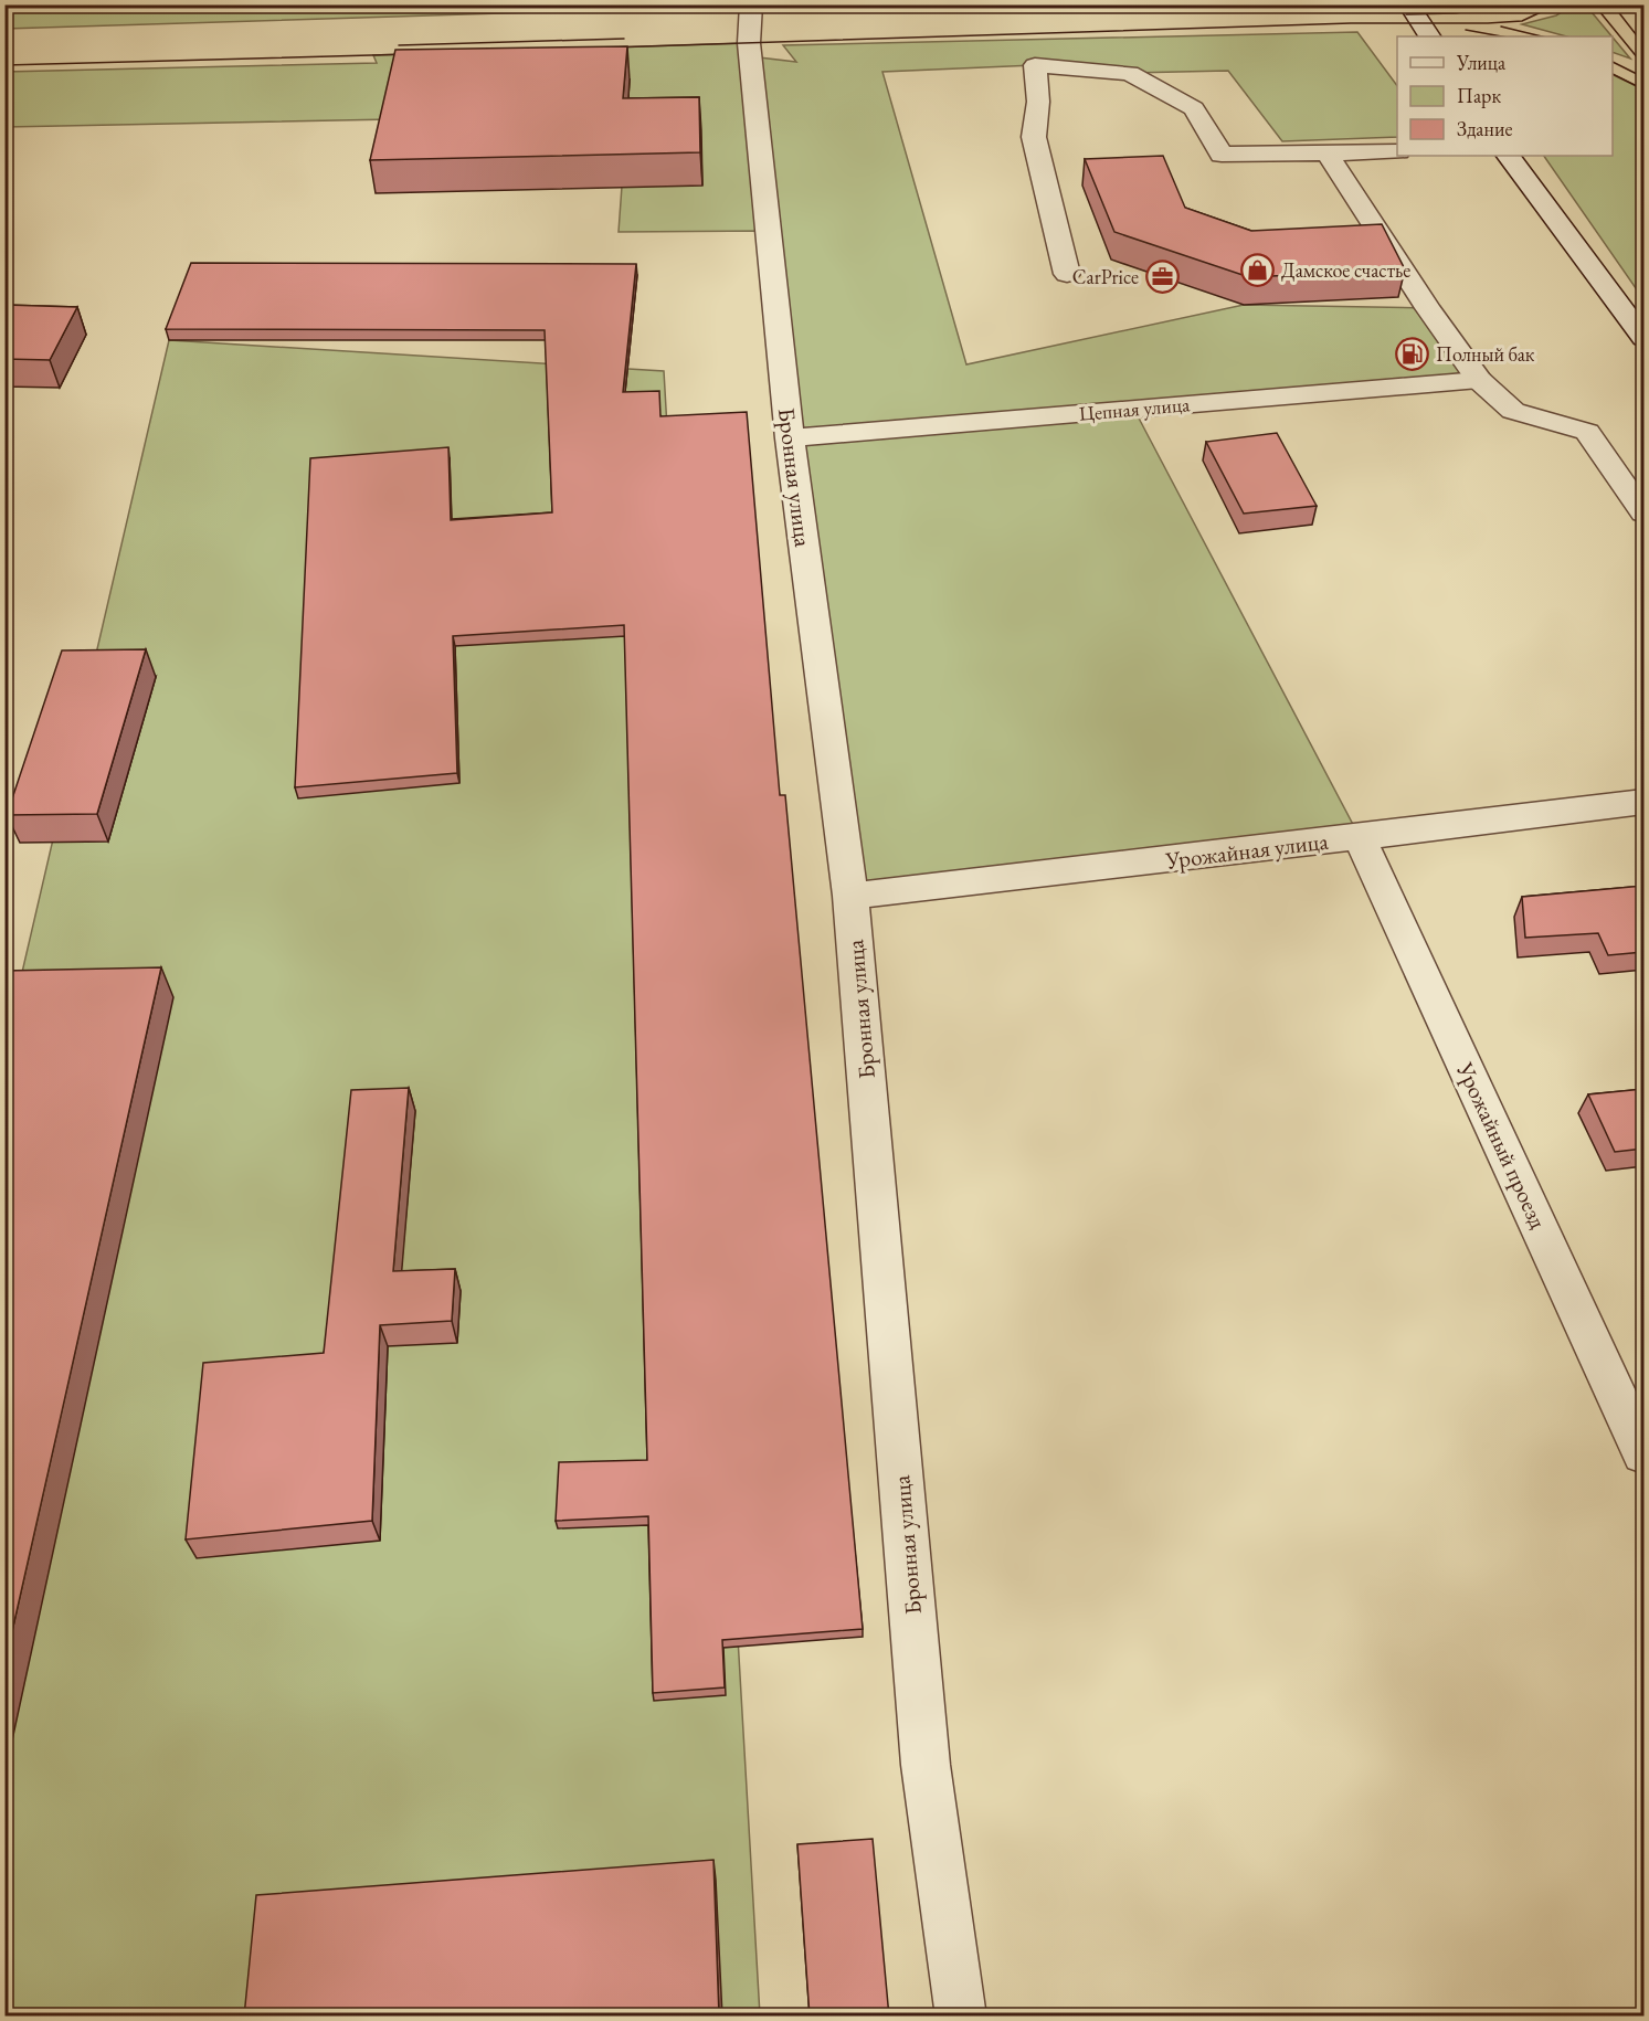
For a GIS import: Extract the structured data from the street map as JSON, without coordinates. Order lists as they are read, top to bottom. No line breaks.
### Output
{"streets":{"street":["Цепная улица","Бронная улица","Урожайная улица","Урожайный проезд"]},"crossings":[["Цепная улица","Бронная улица"],["Бронная улица","Урожайная улица"],["Урожайная улица","Урожайный проезд"]],"places":{"shop":["Дамское счастье"],"office":["CarPrice"],"fuel station":["Полный бак"]},"legend":["Улица","Парк","Здание"]}
